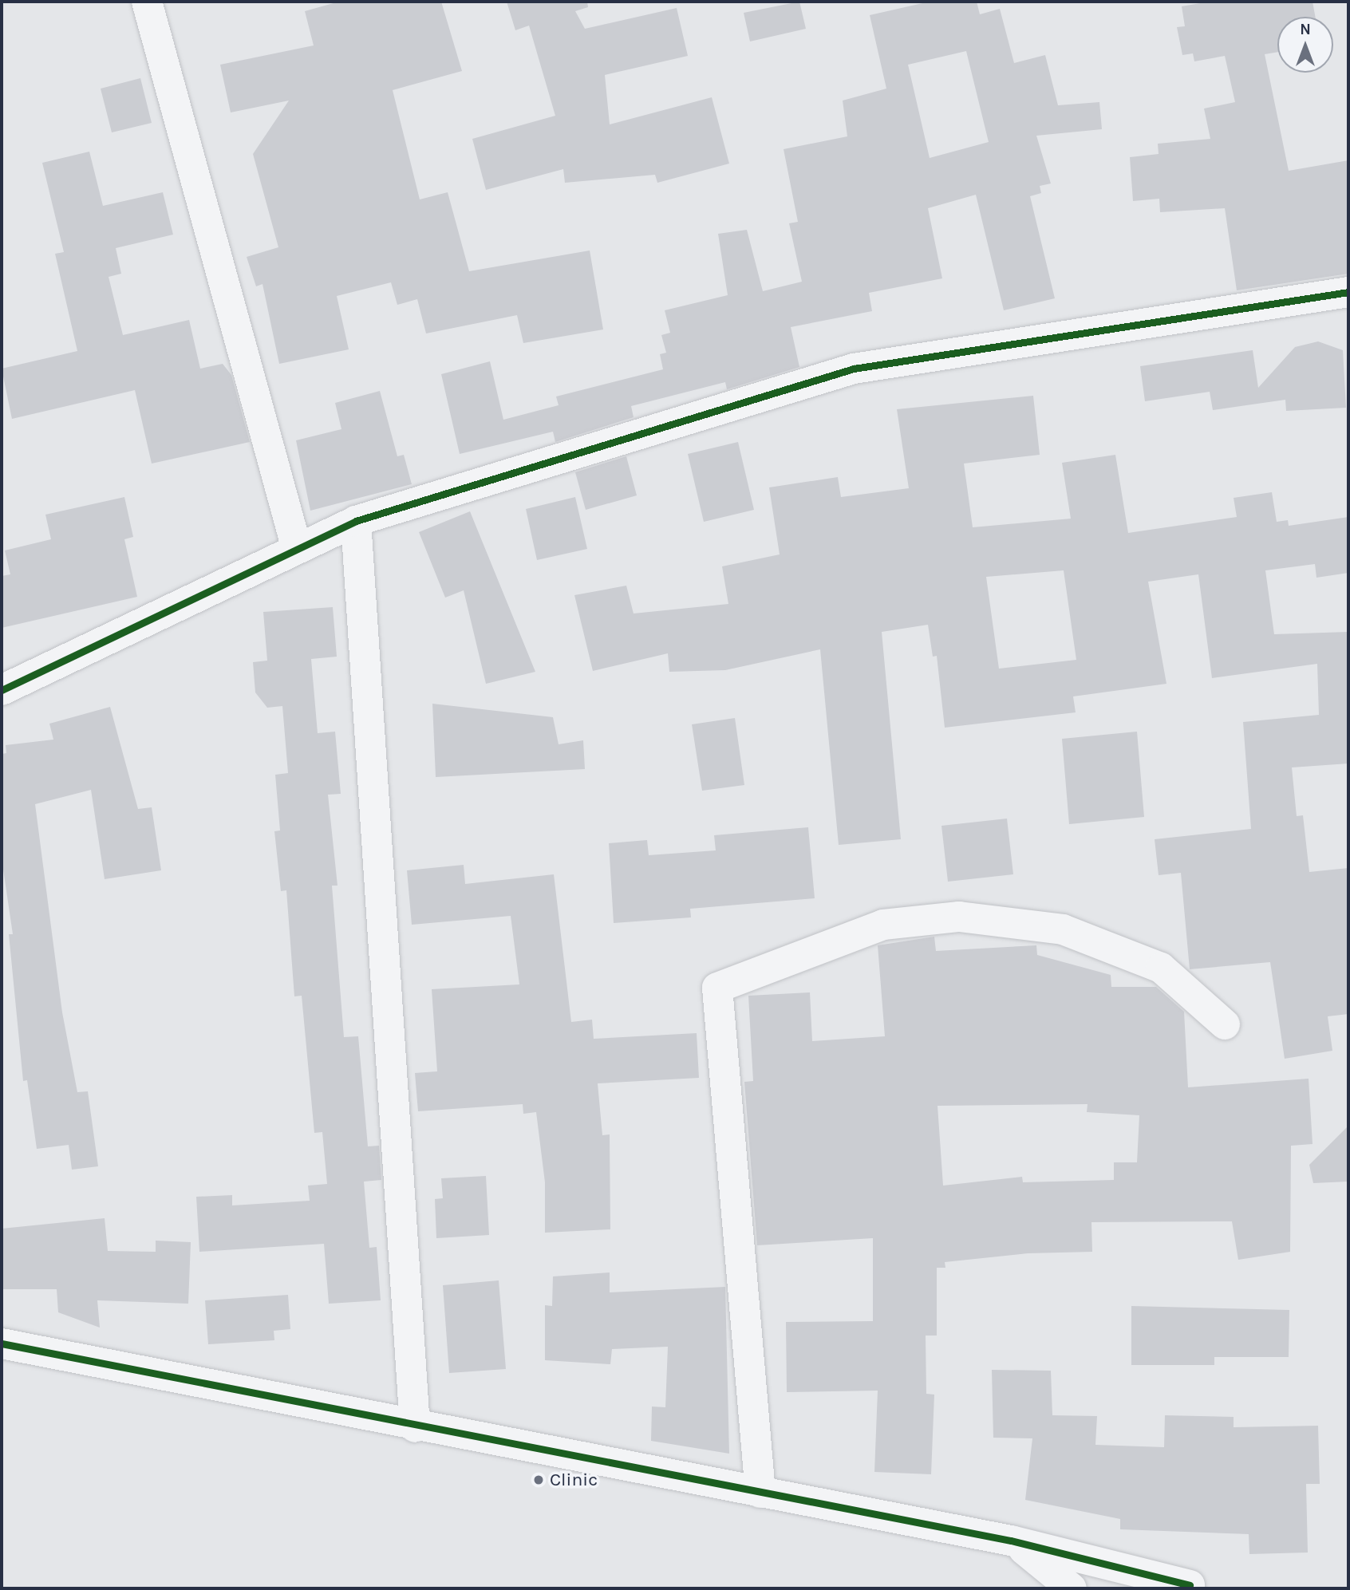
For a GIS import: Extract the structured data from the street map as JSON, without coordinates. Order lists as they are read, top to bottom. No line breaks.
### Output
{"places":["Clinic"],"north":"top"}
